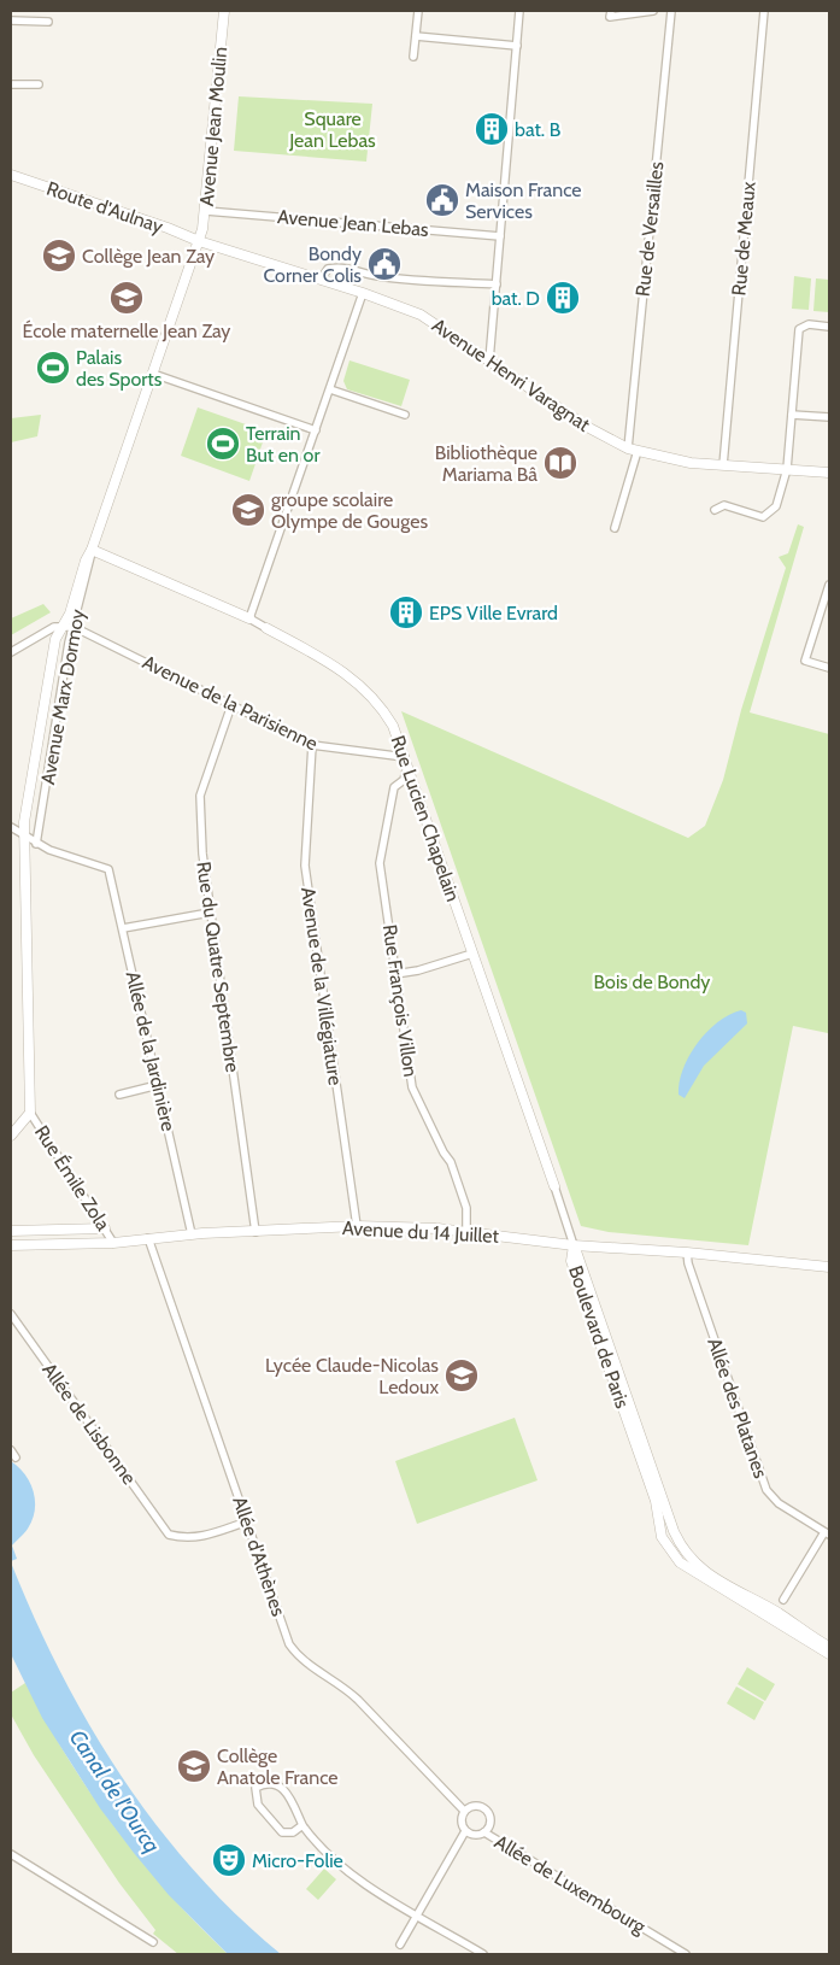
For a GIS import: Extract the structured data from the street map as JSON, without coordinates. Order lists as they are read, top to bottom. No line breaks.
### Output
{"streets":{"street":["Avenue Jean Moulin","Route d'Aulnay","Avenue Jean Lebas","Rue de Versailles","Rue de Meaux","Avenue Henri Varagnat","Avenue Marx Dormoy","Avenue de la Parisienne","Rue Lucien Chapelain","Rue du Quatre Septembre","Avenue de la Villégiature","Rue François Villon","Allée de la Jardinière","Rue Émile Zola","Avenue du 14 Juillet","Boulevard de Paris","Allée des Platanes","Allée de Lisbonne","Allée d'Athènes","Allée de Luxembourg"]},"crossings":[["Avenue Jean Moulin","Route d'Aulnay"],["Avenue Jean Moulin","Avenue Jean Lebas"],["Avenue Jean Moulin","Avenue Henri Varagnat"],["Avenue Jean Moulin","Avenue Marx Dormoy"],["Route d'Aulnay","Avenue Henri Varagnat"],["Route d'Aulnay","Avenue Marx Dormoy"],["Rue de Versailles","Avenue Henri Varagnat"],["Rue de Meaux","Avenue Henri Varagnat"],["Avenue Henri Varagnat","Avenue Marx Dormoy"],["Avenue Marx Dormoy","Avenue de la Parisienne"],["Avenue Marx Dormoy","Rue Lucien Chapelain"],["Avenue Marx Dormoy","Allée de la Jardinière"],["Avenue Marx Dormoy","Rue Émile Zola"],["Avenue de la Parisienne","Rue Lucien Chapelain"],["Avenue de la Parisienne","Rue du Quatre Septembre"],["Avenue de la Parisienne","Avenue de la Villégiature"],["Avenue de la Parisienne","Rue François Villon"],["Rue Lucien Chapelain","Rue François Villon"],["Rue Lucien Chapelain","Avenue du 14 Juillet"],["Rue Lucien Chapelain","Boulevard de Paris"],["Rue du Quatre Septembre","Avenue du 14 Juillet"],["Avenue de la Villégiature","Avenue du 14 Juillet"],["Rue François Villon","Avenue du 14 Juillet"],["Allée de la Jardinière","Avenue du 14 Juillet"],["Rue Émile Zola","Avenue du 14 Juillet"],["Avenue du 14 Juillet","Boulevard de Paris"],["Avenue du 14 Juillet","Allée des Platanes"],["Avenue du 14 Juillet","Allée d'Athènes"],["Allée de Lisbonne","Allée d'Athènes"],["Allée d'Athènes","Allée de Luxembourg"]],"water":["Canal de l'Ourcq"],"parks":["Square Jean Lebas","Bois de Bondy"],"places":{"building":["bat. B","bat. D","EPS Ville Evrard"],"public building":["Maison France Services","Bondy Corner Colis"],"school or university":["Collège Jean Zay","École maternelle Jean Zay","groupe scolaire Olympe de Gouges","Lycée Claude-Nicolas Ledoux","Collège Anatole France"],"sports":["Palais des Sports","Terrain But en or"],"library":["Bibliothèque Mariama Bâ"],"theatre":["Micro-Folie"]}}
